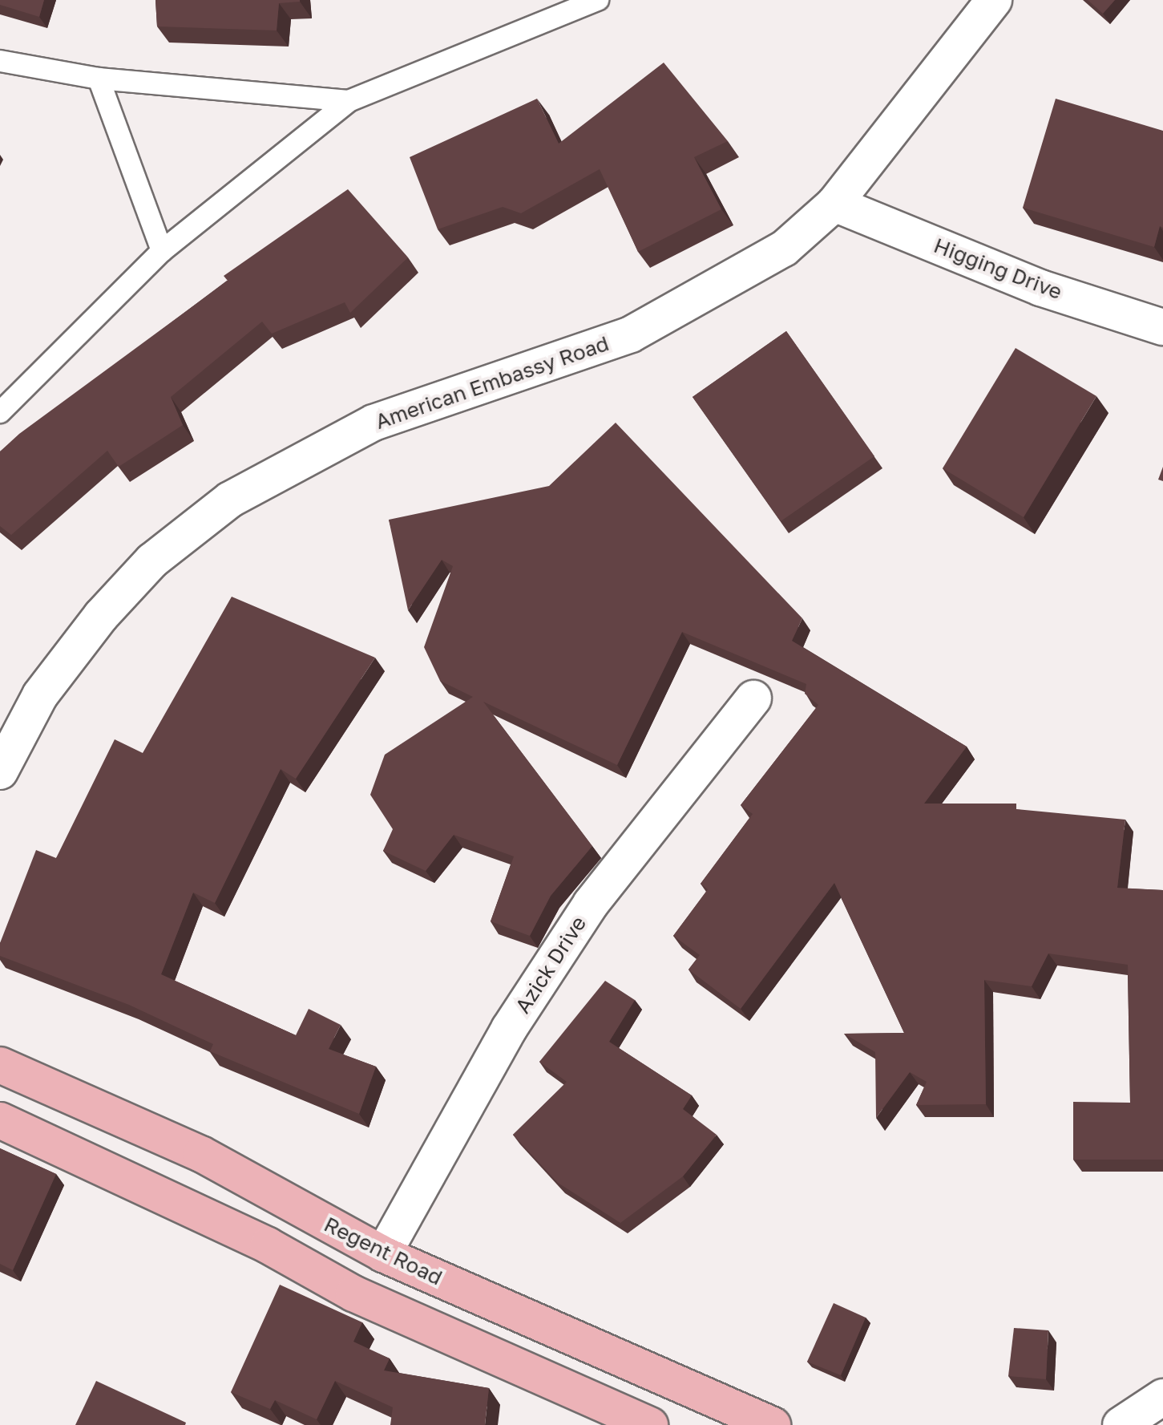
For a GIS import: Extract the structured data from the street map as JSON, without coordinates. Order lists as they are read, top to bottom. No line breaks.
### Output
{"streets":{"main road":["Regent Road"],"street":["Higging Drive","American Embassy Road","Azick Drive"]},"crossings":[["Higging Drive","American Embassy Road"],["Azick Drive","Regent Road"]]}
